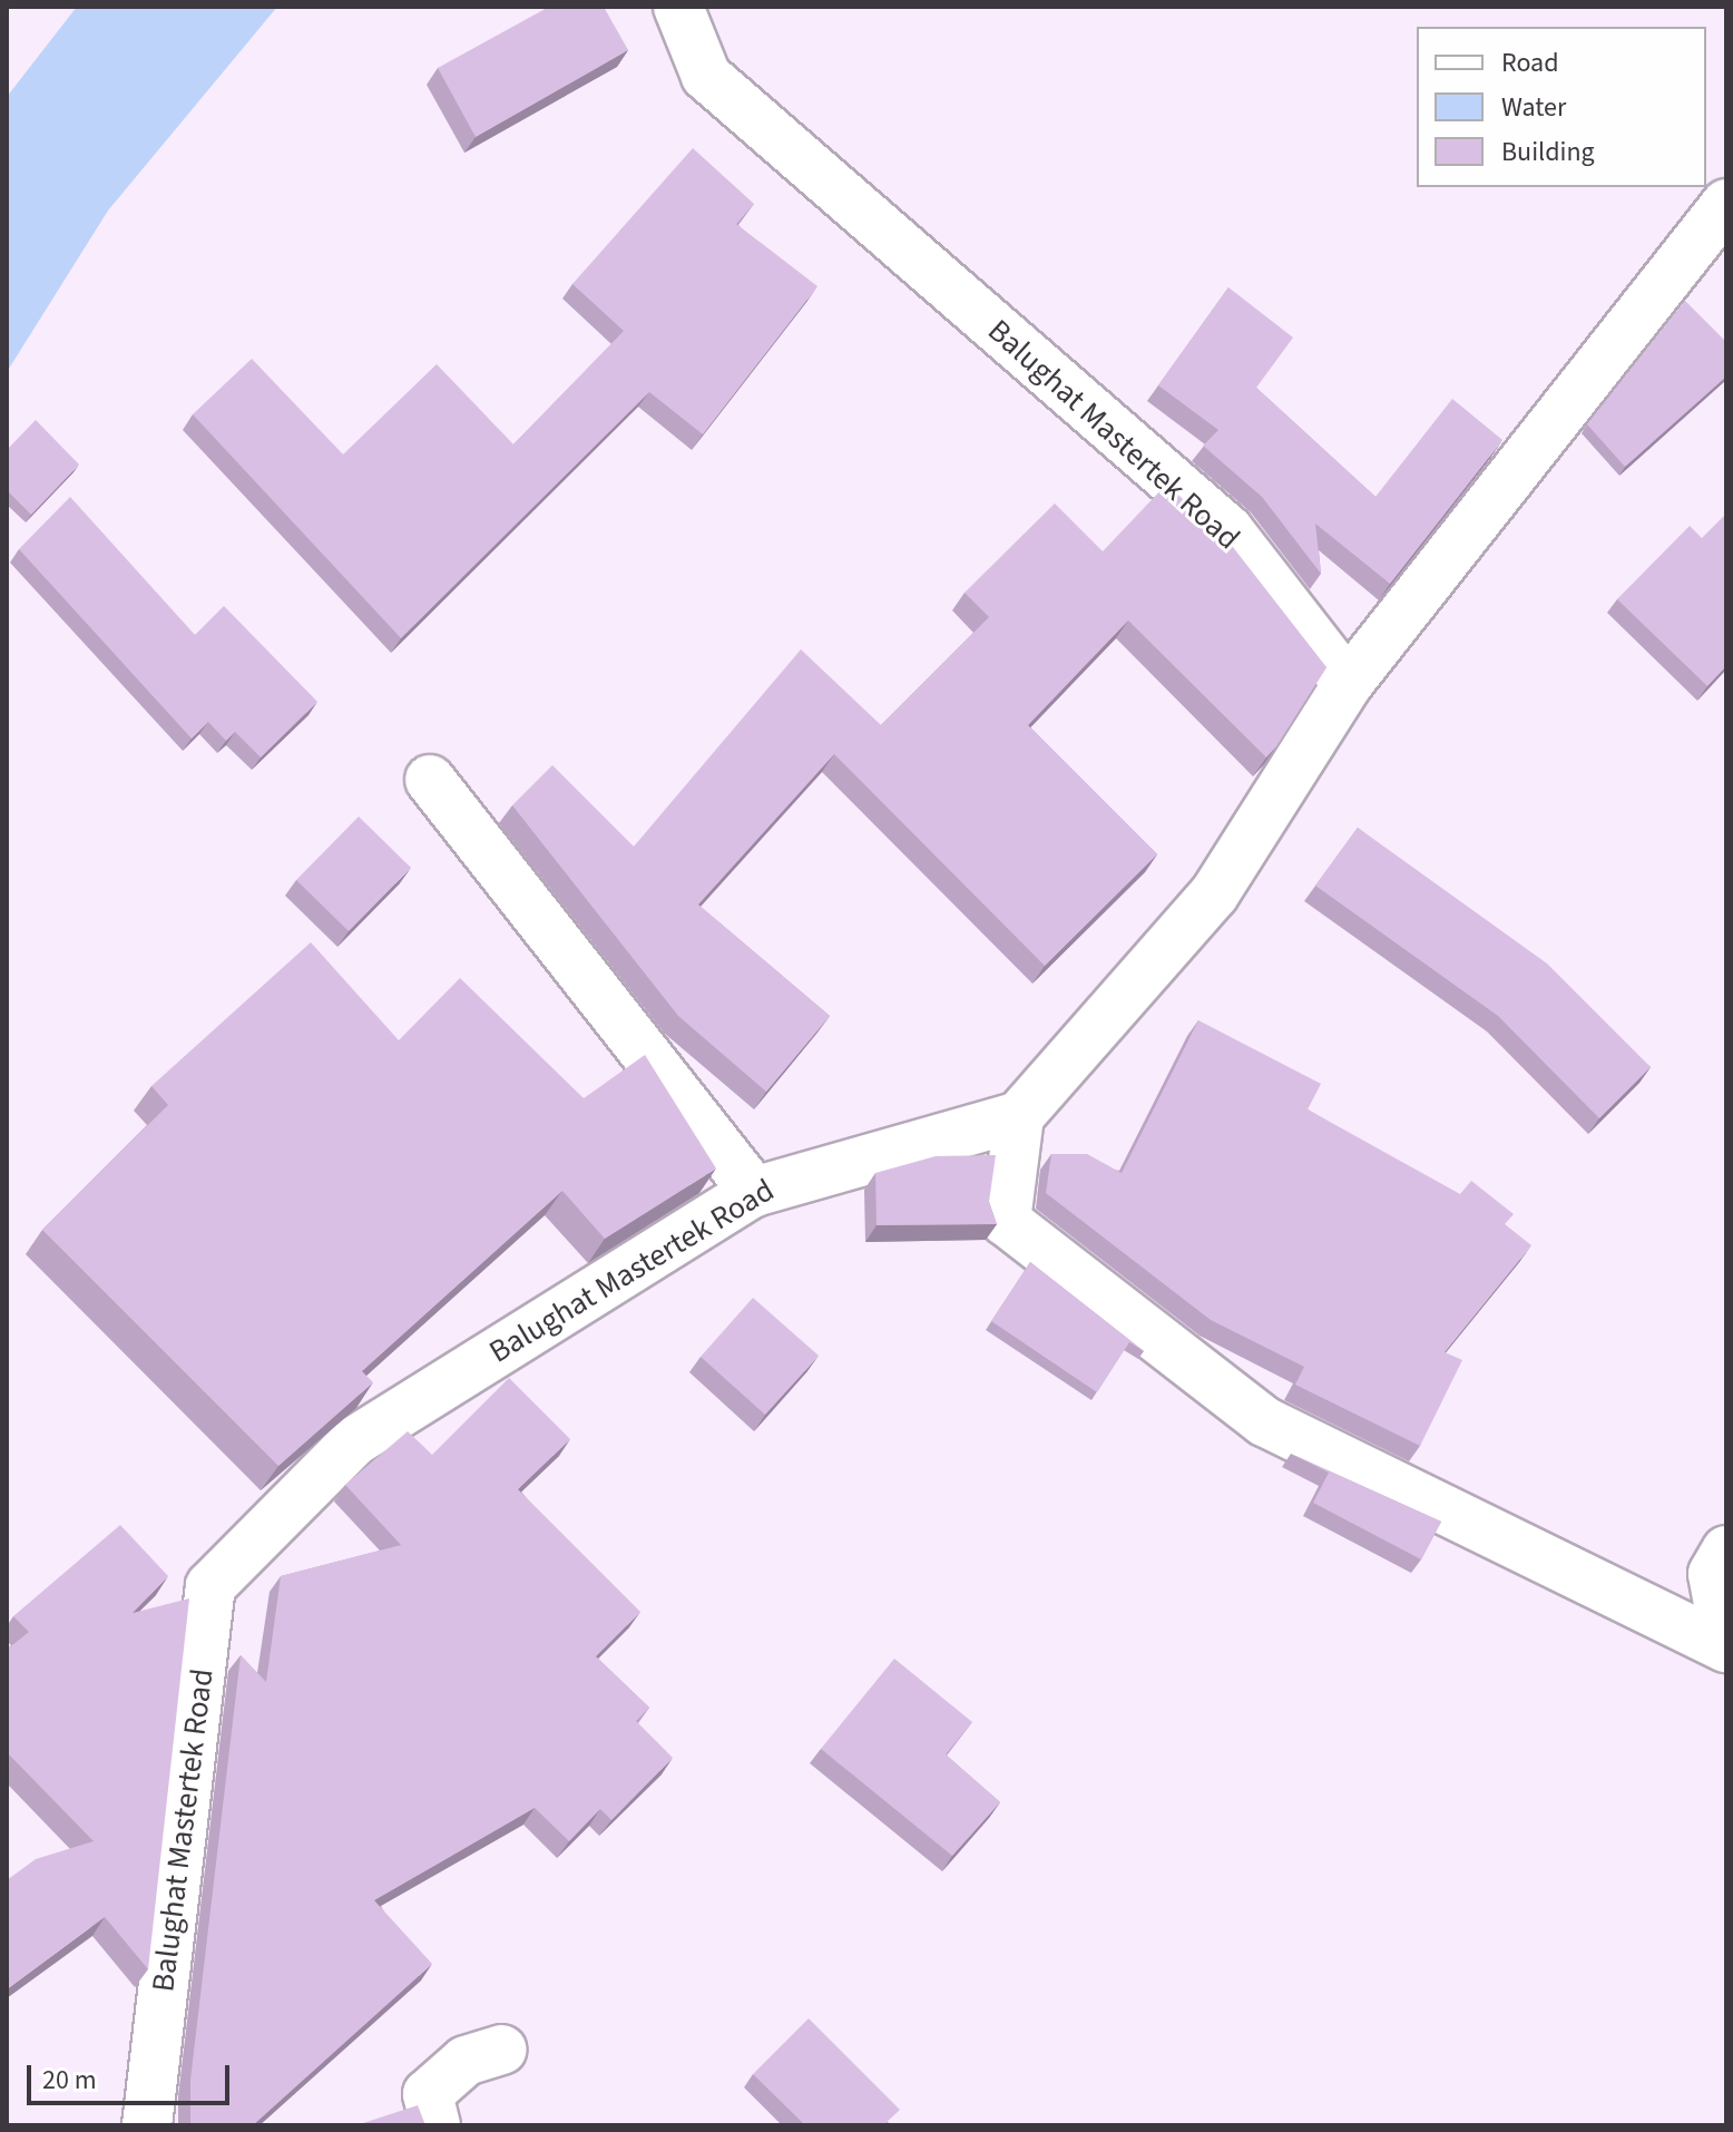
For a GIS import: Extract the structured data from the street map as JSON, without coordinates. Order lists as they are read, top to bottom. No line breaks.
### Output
{"streets":{"street":["Balughat Mastertek Road"]},"legend":["Road","Water","Building"],"scale_bar":"20 m"}
